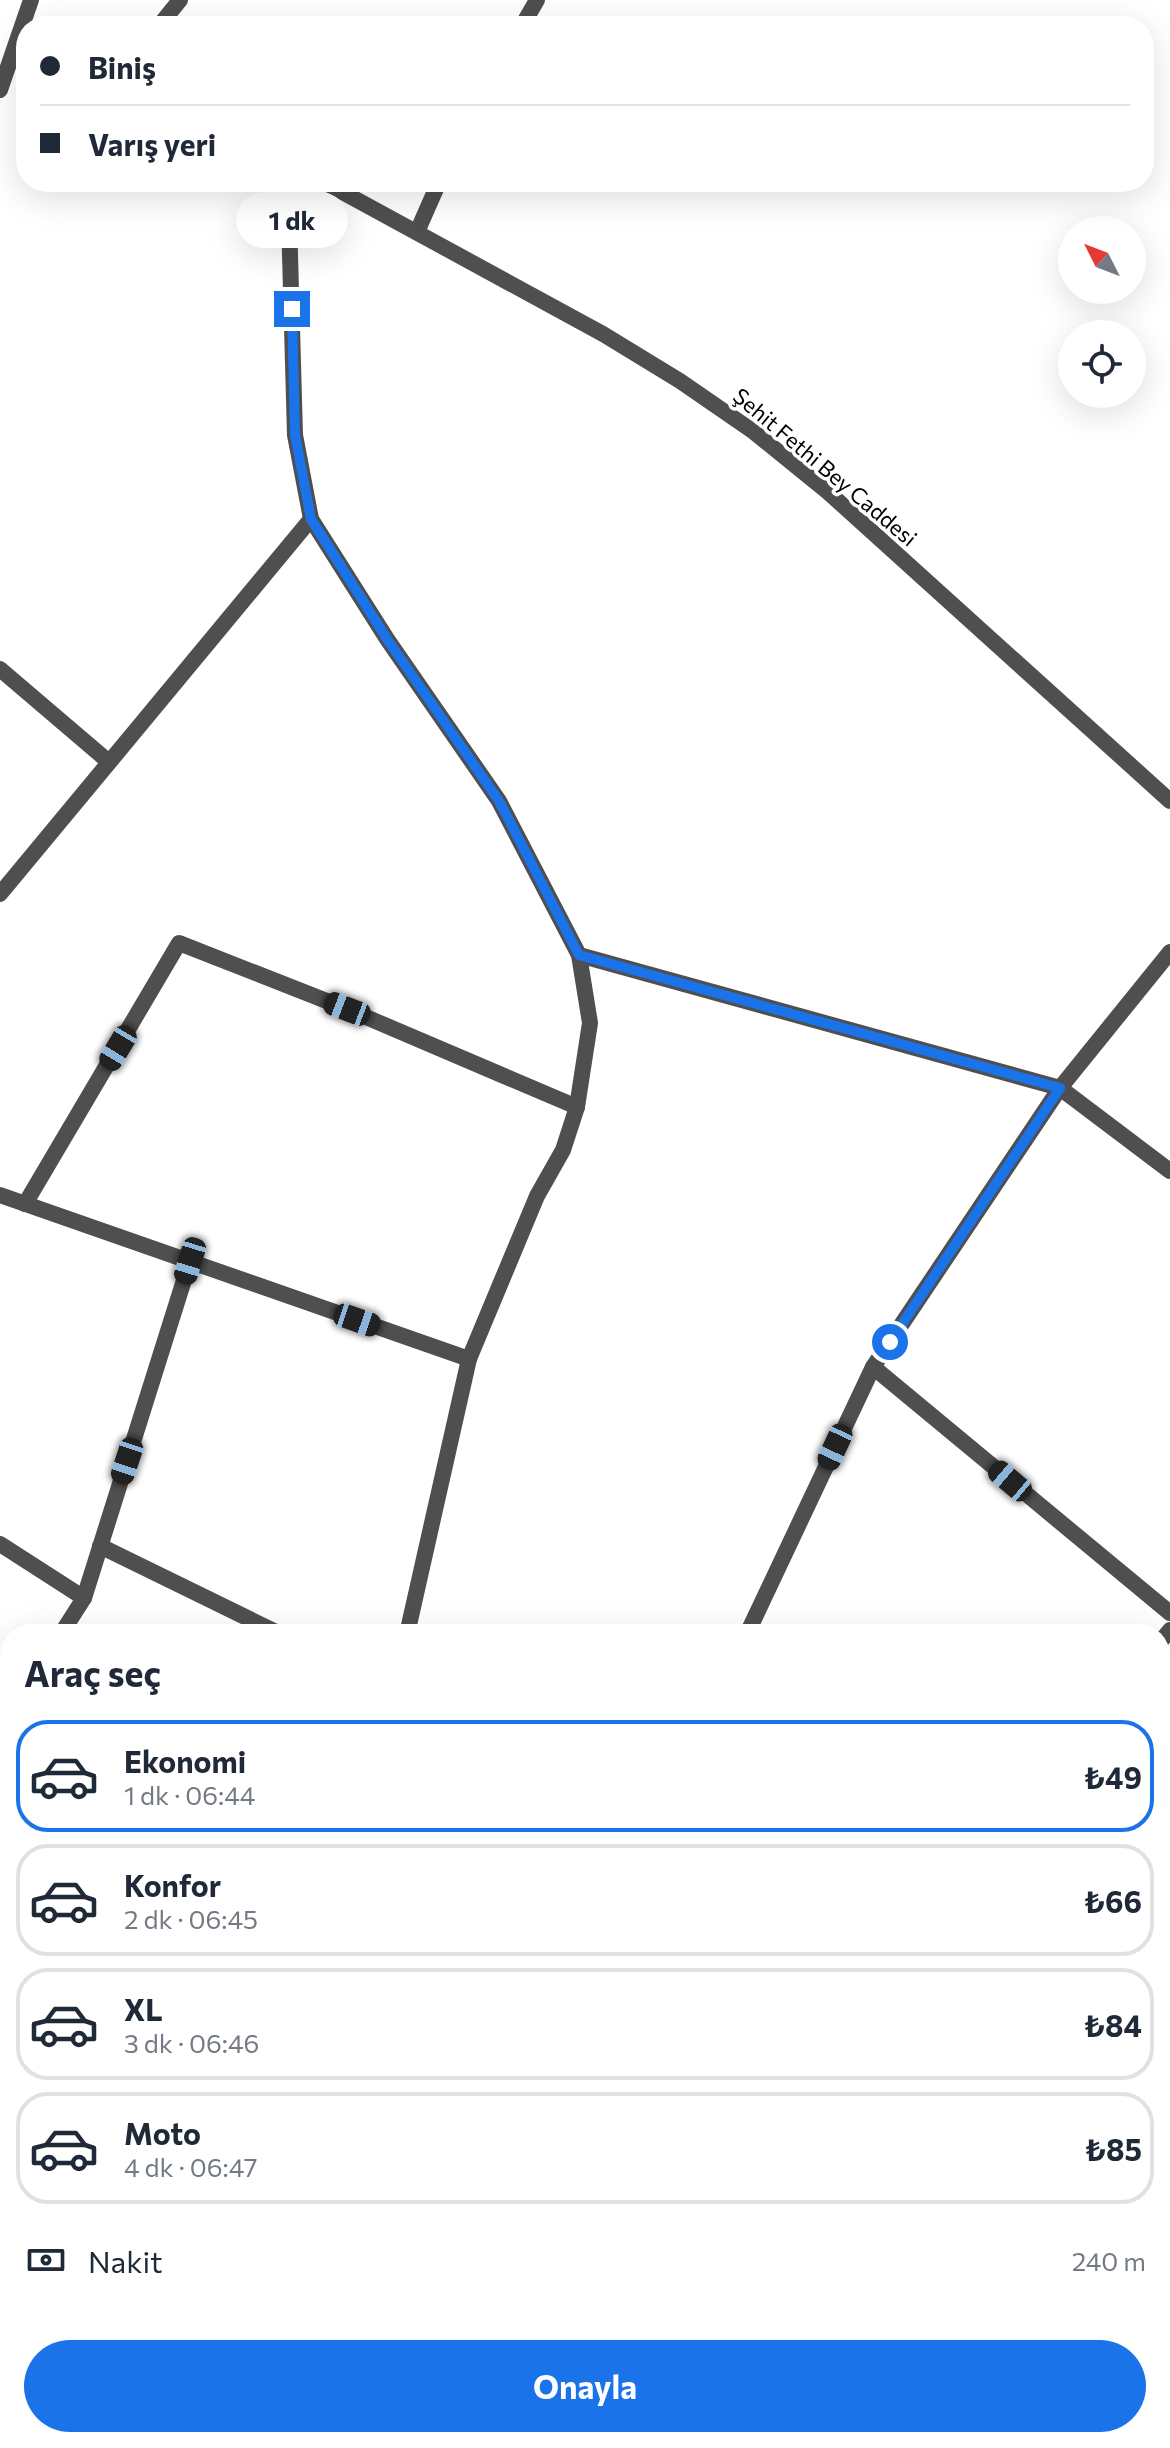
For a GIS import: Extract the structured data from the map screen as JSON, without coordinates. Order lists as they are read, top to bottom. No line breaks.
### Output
{"streets":{"street":["Şehit Fethi Bey Caddesi"]},"north":"top left","page":{"banner":["Biniş","Varış yeri"],"bubble":"1 dk","heading":"Araç seç","list":[{"name":"Ekonomi","note":"1 dk · 06:44","value":"₺49"},{"name":"Konfor","note":"2 dk · 06:45","value":"₺66"},{"name":"XL","note":"3 dk · 06:46","value":"₺84"},{"name":"Moto","note":"4 dk · 06:47","value":"₺85"}],"pay":["Nakit","240 m"],"buttons":"Onayla"}}
